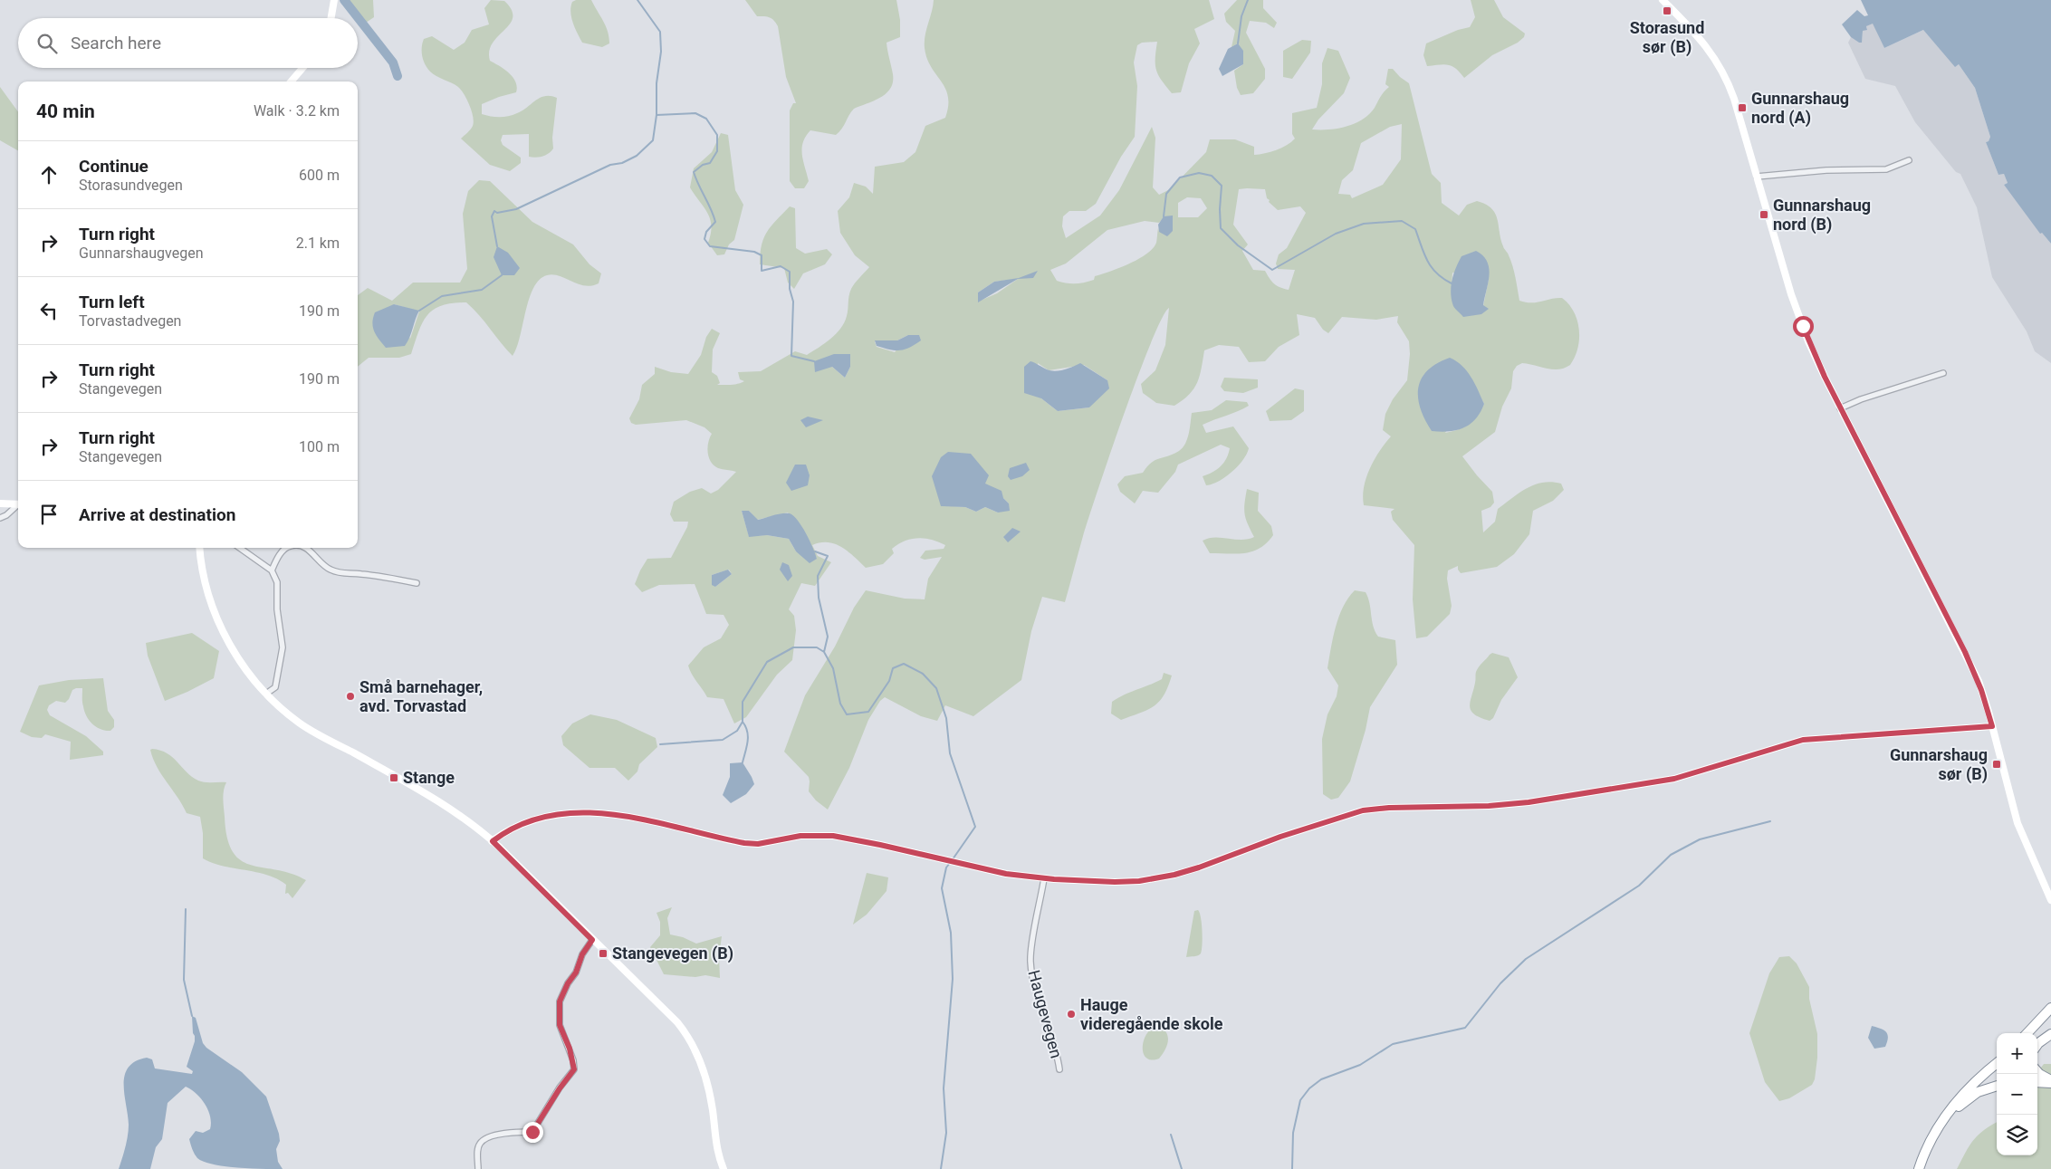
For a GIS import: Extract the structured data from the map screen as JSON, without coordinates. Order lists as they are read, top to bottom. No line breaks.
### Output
{"streets":{"street":["Haugevegen"]},"places":{"transit":["Storasund sør (B)","Gunnarshaug nord (A)","Gunnarshaug nord (B)","Gunnarshaug sør (B)","Stange","Stangevegen (B)"],"other":["Små barnehager, avd. Torvastad","Hauge videregående skole"]},"page":{"search":"Search here","heading":["40 min","Walk · 3.2 km"],"list":[["Continue","Storasundvegen","600 m"],["Turn right","Gunnarshaugvegen","2.1 km"],["Turn left","Torvastadvegen","190 m"],["Turn right","Stangevegen","190 m"],["Turn right","Stangevegen","100 m"],"Arrive at destination"],"map_buttons":["+","−"]}}
